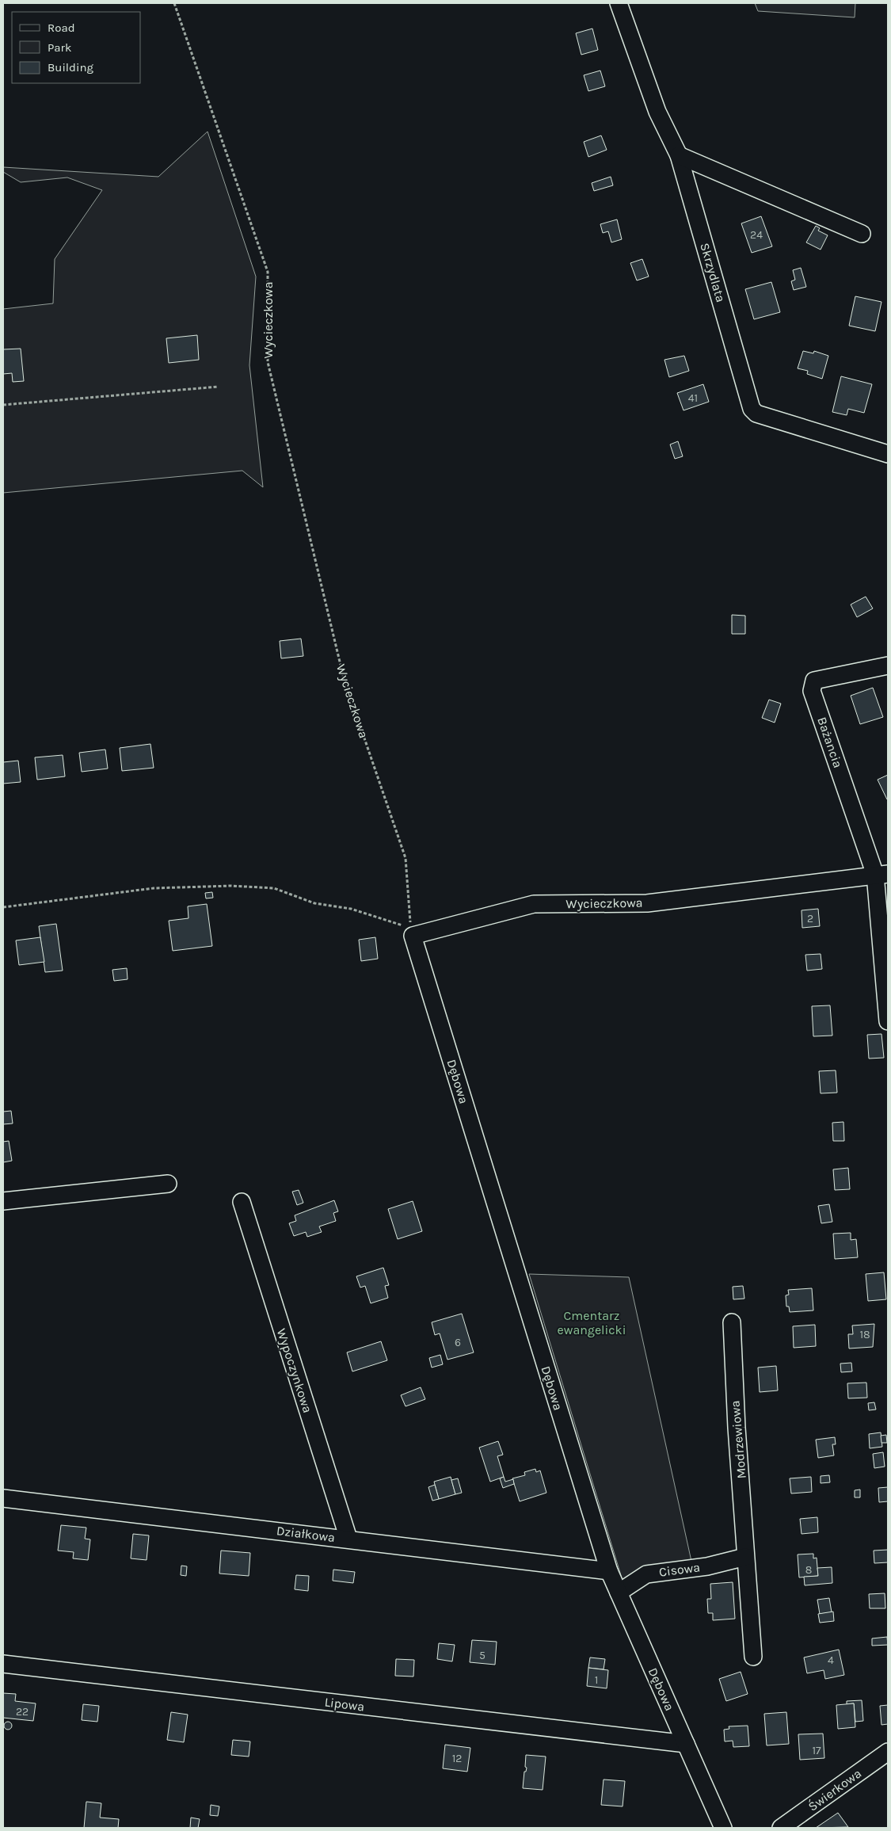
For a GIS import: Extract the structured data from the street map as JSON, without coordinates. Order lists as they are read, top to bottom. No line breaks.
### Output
{"streets":{"street":["Skrzydlata","Wycieczkowa","Bażancia","Dębowa","Wypoczynkowa","Modrzewiowa","Działkowa","Cisowa","Lipowa","Świerkowa"]},"crossings":[["Wycieczkowa","Bażancia"],["Wycieczkowa","Dębowa"],["Dębowa","Działkowa"],["Dębowa","Cisowa"],["Dębowa","Lipowa"],["Wypoczynkowa","Działkowa"],["Modrzewiowa","Cisowa"]],"parks":["Cmentarz ewangelicki"],"house_numbers":["24","41","2","18","6","8","5","4","1","22","17","12"],"legend":["Road","Park","Building"]}
